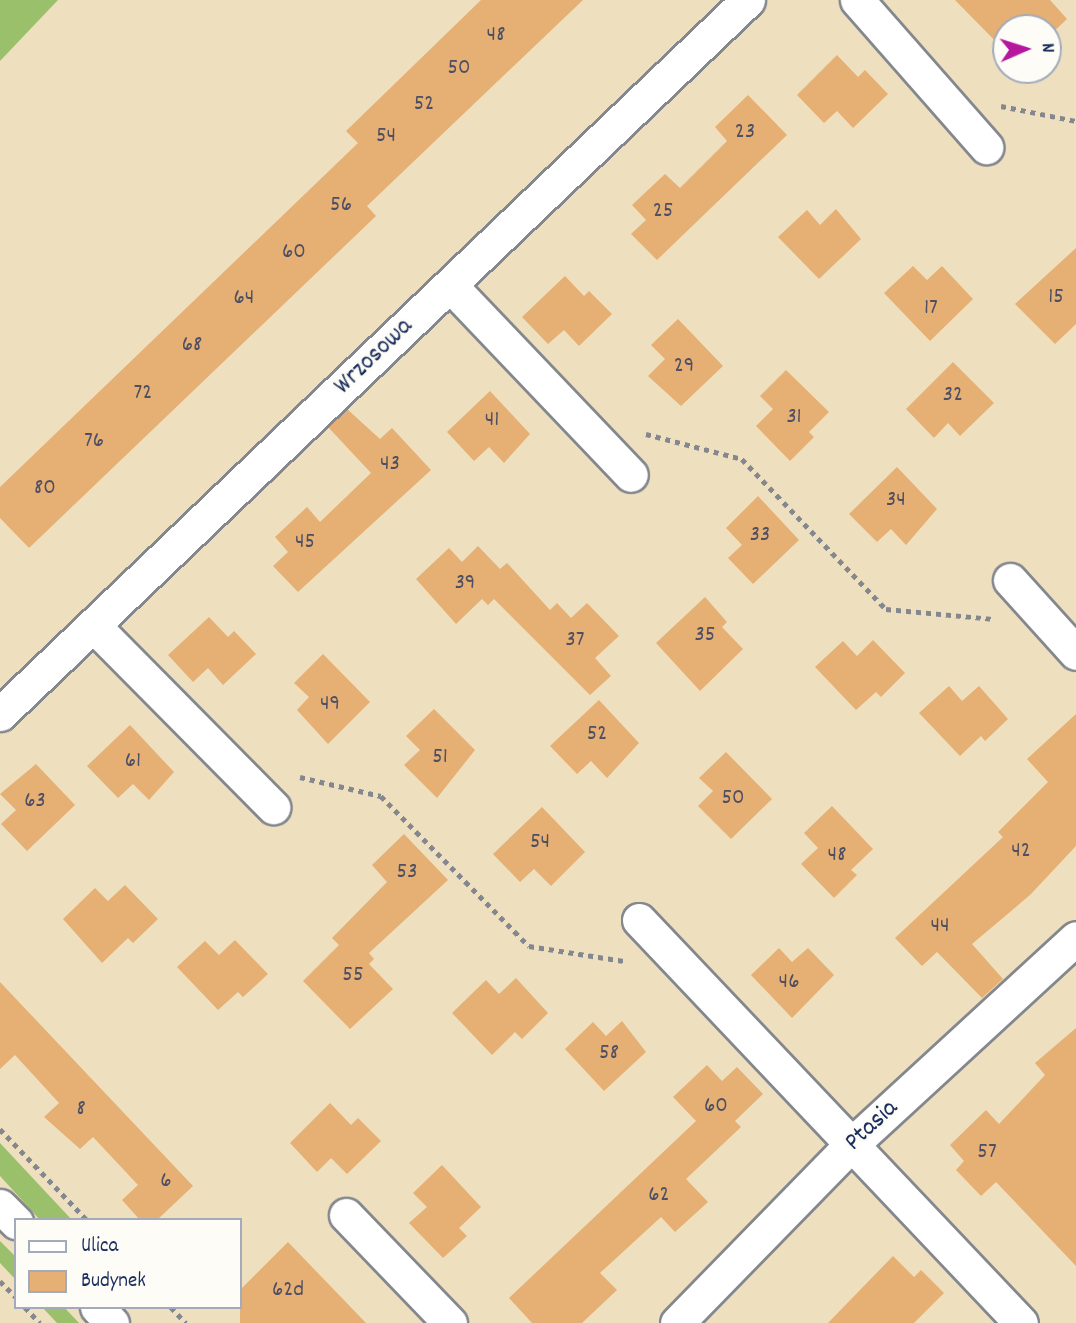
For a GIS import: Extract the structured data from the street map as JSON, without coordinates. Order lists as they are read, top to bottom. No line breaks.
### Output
{"streets":{"street":["Wrzosowa","Ptasia"]},"house_numbers":["48","50","52","23","54","56","25","60","15","64","17","68","29","72","32","31","41","76","43","80","34","33","45","39","35","37","49","52","51","61","50","63","54","42","48","53","44","55","46","58","60","8","57","6","62","62d"],"legend":["Ulica","Budynek"],"north":"right"}
